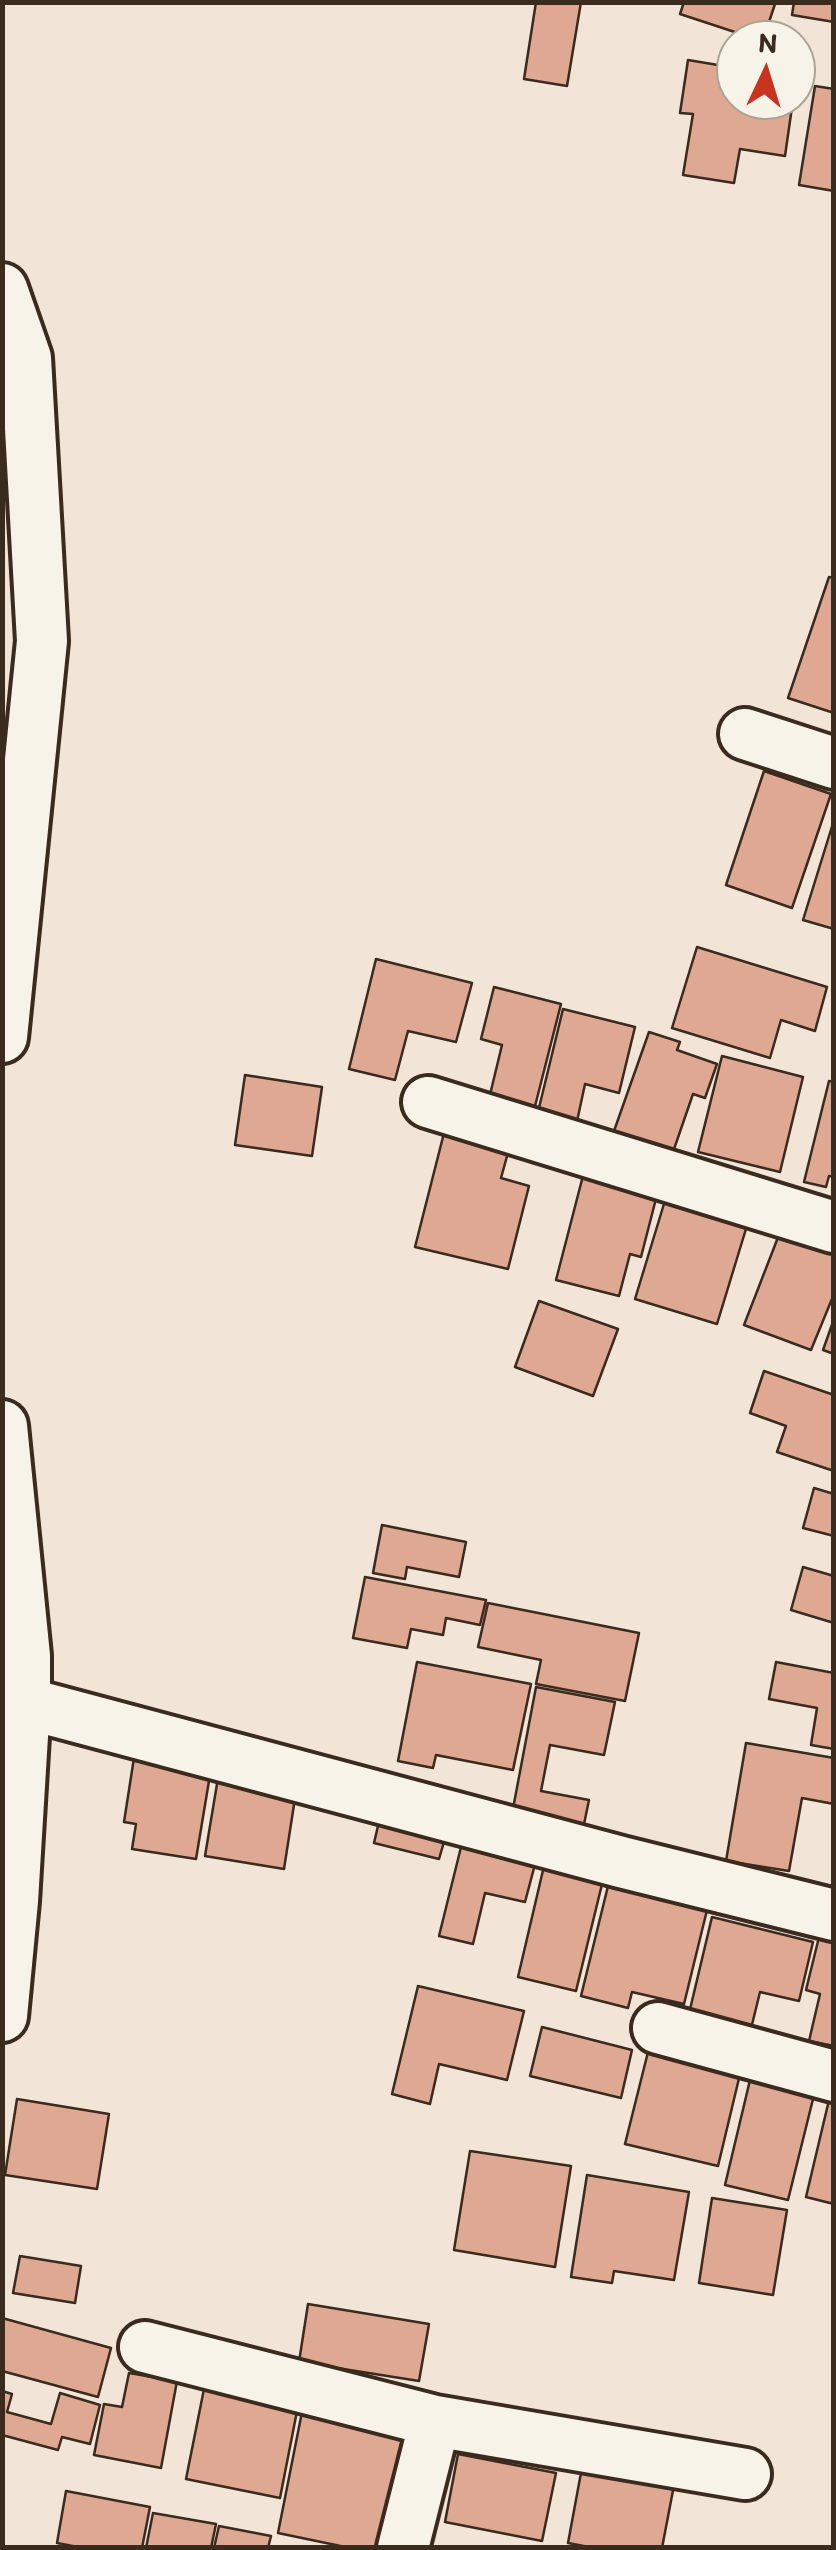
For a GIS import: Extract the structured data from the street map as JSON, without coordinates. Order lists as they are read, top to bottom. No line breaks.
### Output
{"north":"top"}
